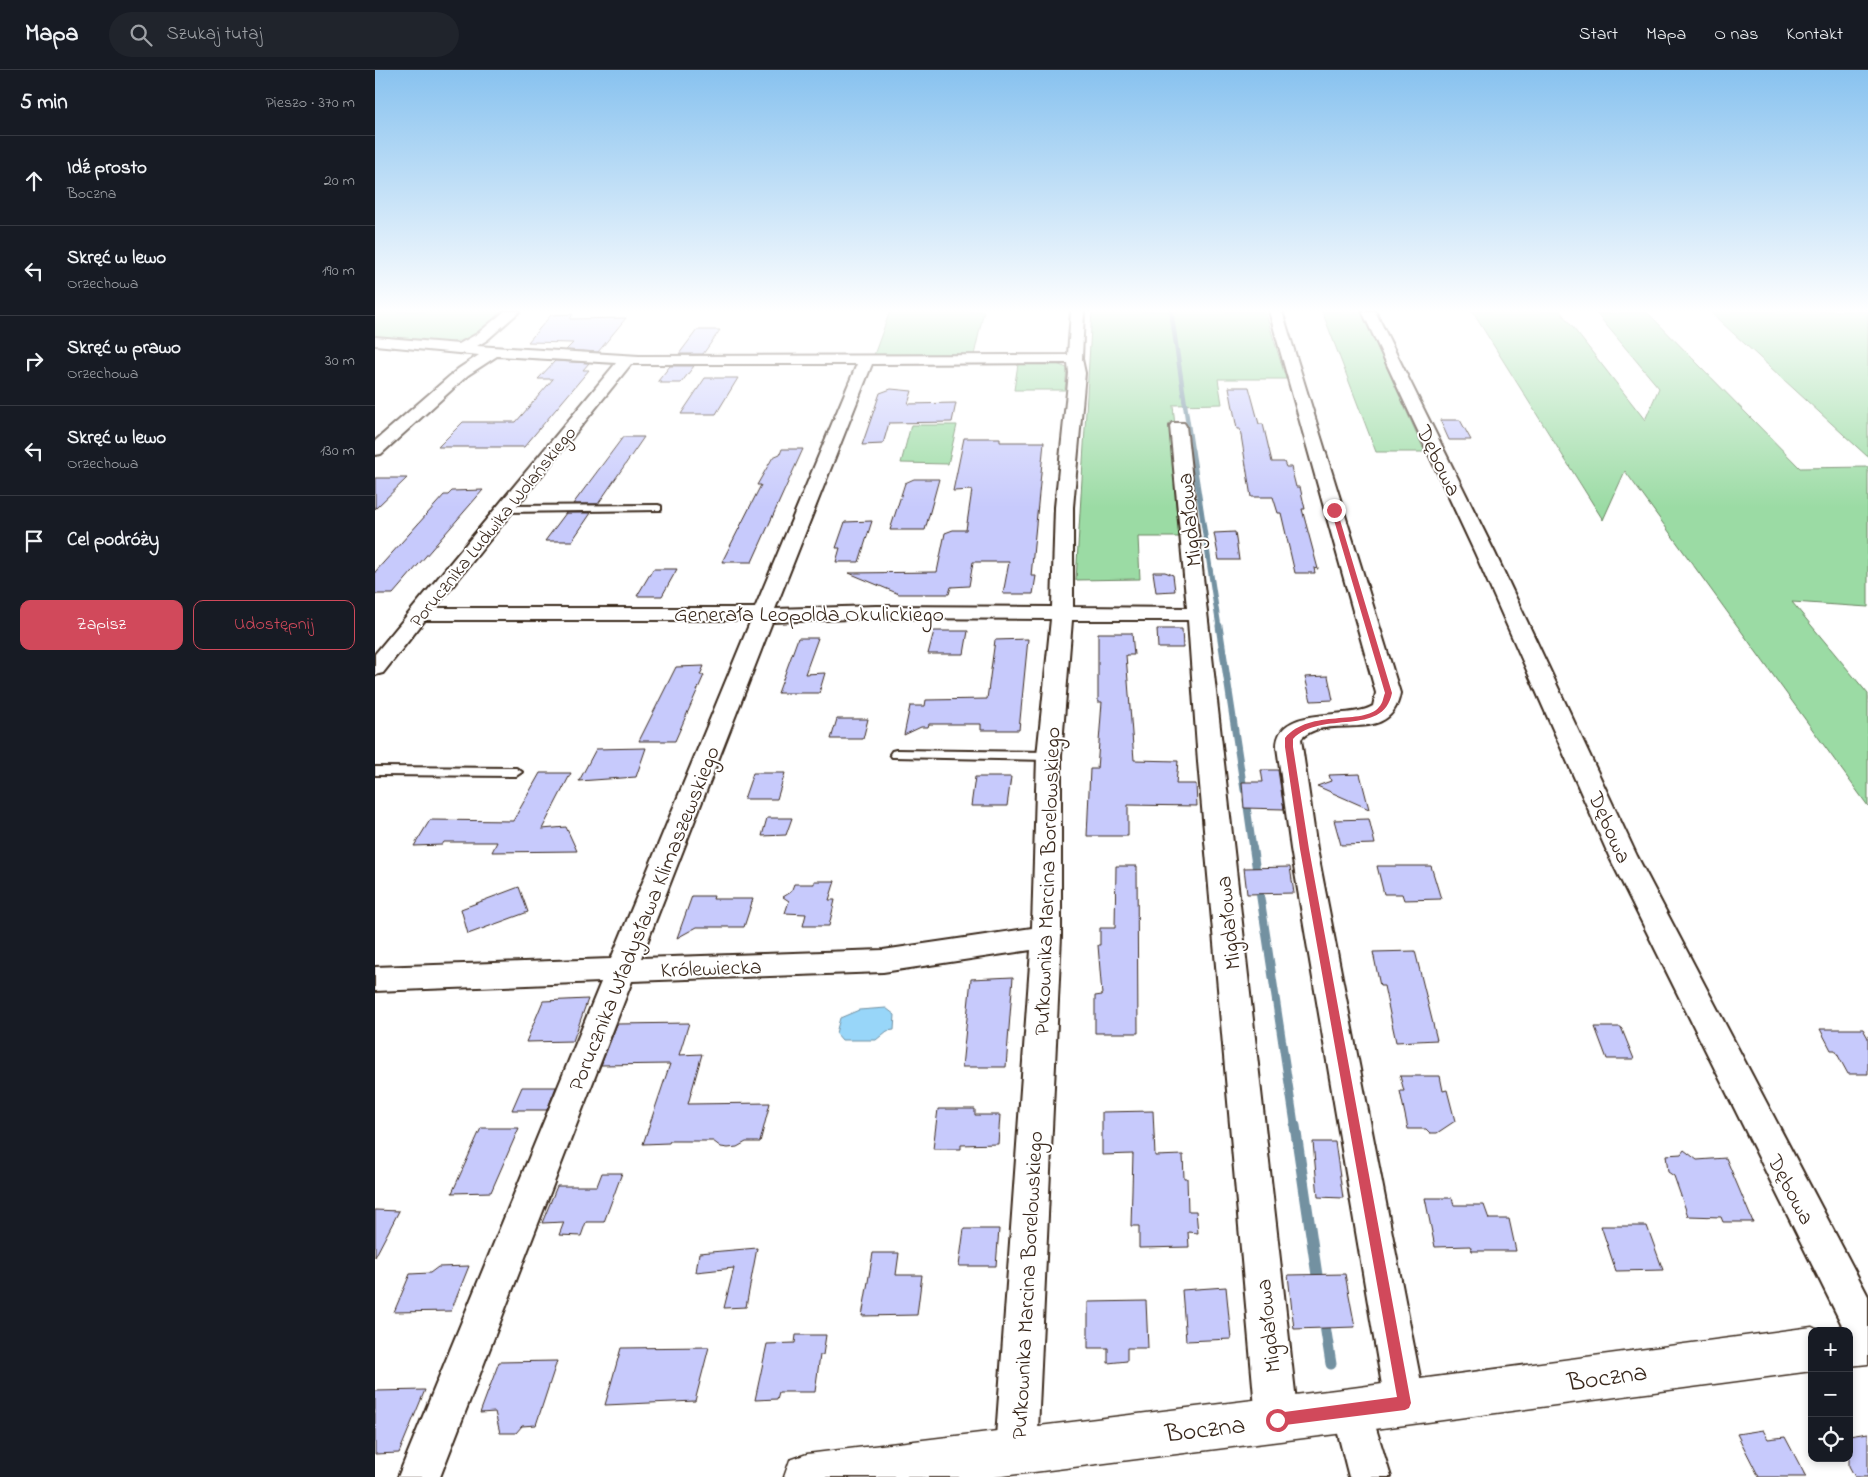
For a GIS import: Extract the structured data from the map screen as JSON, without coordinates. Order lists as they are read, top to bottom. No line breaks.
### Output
{"streets":{"street":["Dębowa","Migdałowa","Porucznika Ludwika Wolańskiego","Generała Leopolda Okulickiego","Pułkownika Marcina Borelowskiego","Porucznika Władysława Klimaszewskiego","Królewiecka","Boczna"]},"crossings":[["Migdałowa","Generała Leopolda Okulickiego"],["Migdałowa","Boczna"],["Porucznika Ludwika Wolańskiego","Generała Leopolda Okulickiego"],["Generała Leopolda Okulickiego","Pułkownika Marcina Borelowskiego"],["Generała Leopolda Okulickiego","Porucznika Władysława Klimaszewskiego"],["Pułkownika Marcina Borelowskiego","Królewiecka"],["Pułkownika Marcina Borelowskiego","Boczna"],["Porucznika Władysława Klimaszewskiego","Królewiecka"]],"page":{"header":"Mapa","search":"Szukaj tutaj","nav":["Start","Mapa","O nas","Kontakt"],"heading":["5 min","Pieszo · 370 m"],"list":[["Idź prosto","Boczna","20 m"],["Skręć w lewo","Orzechowa","190 m"],["Skręć w prawo","Orzechowa","30 m"],["Skręć w lewo","Orzechowa","130 m"],"Cel podróży"],"buttons":["Zapisz","Udostępnij"],"map_buttons":["+","−"]}}
